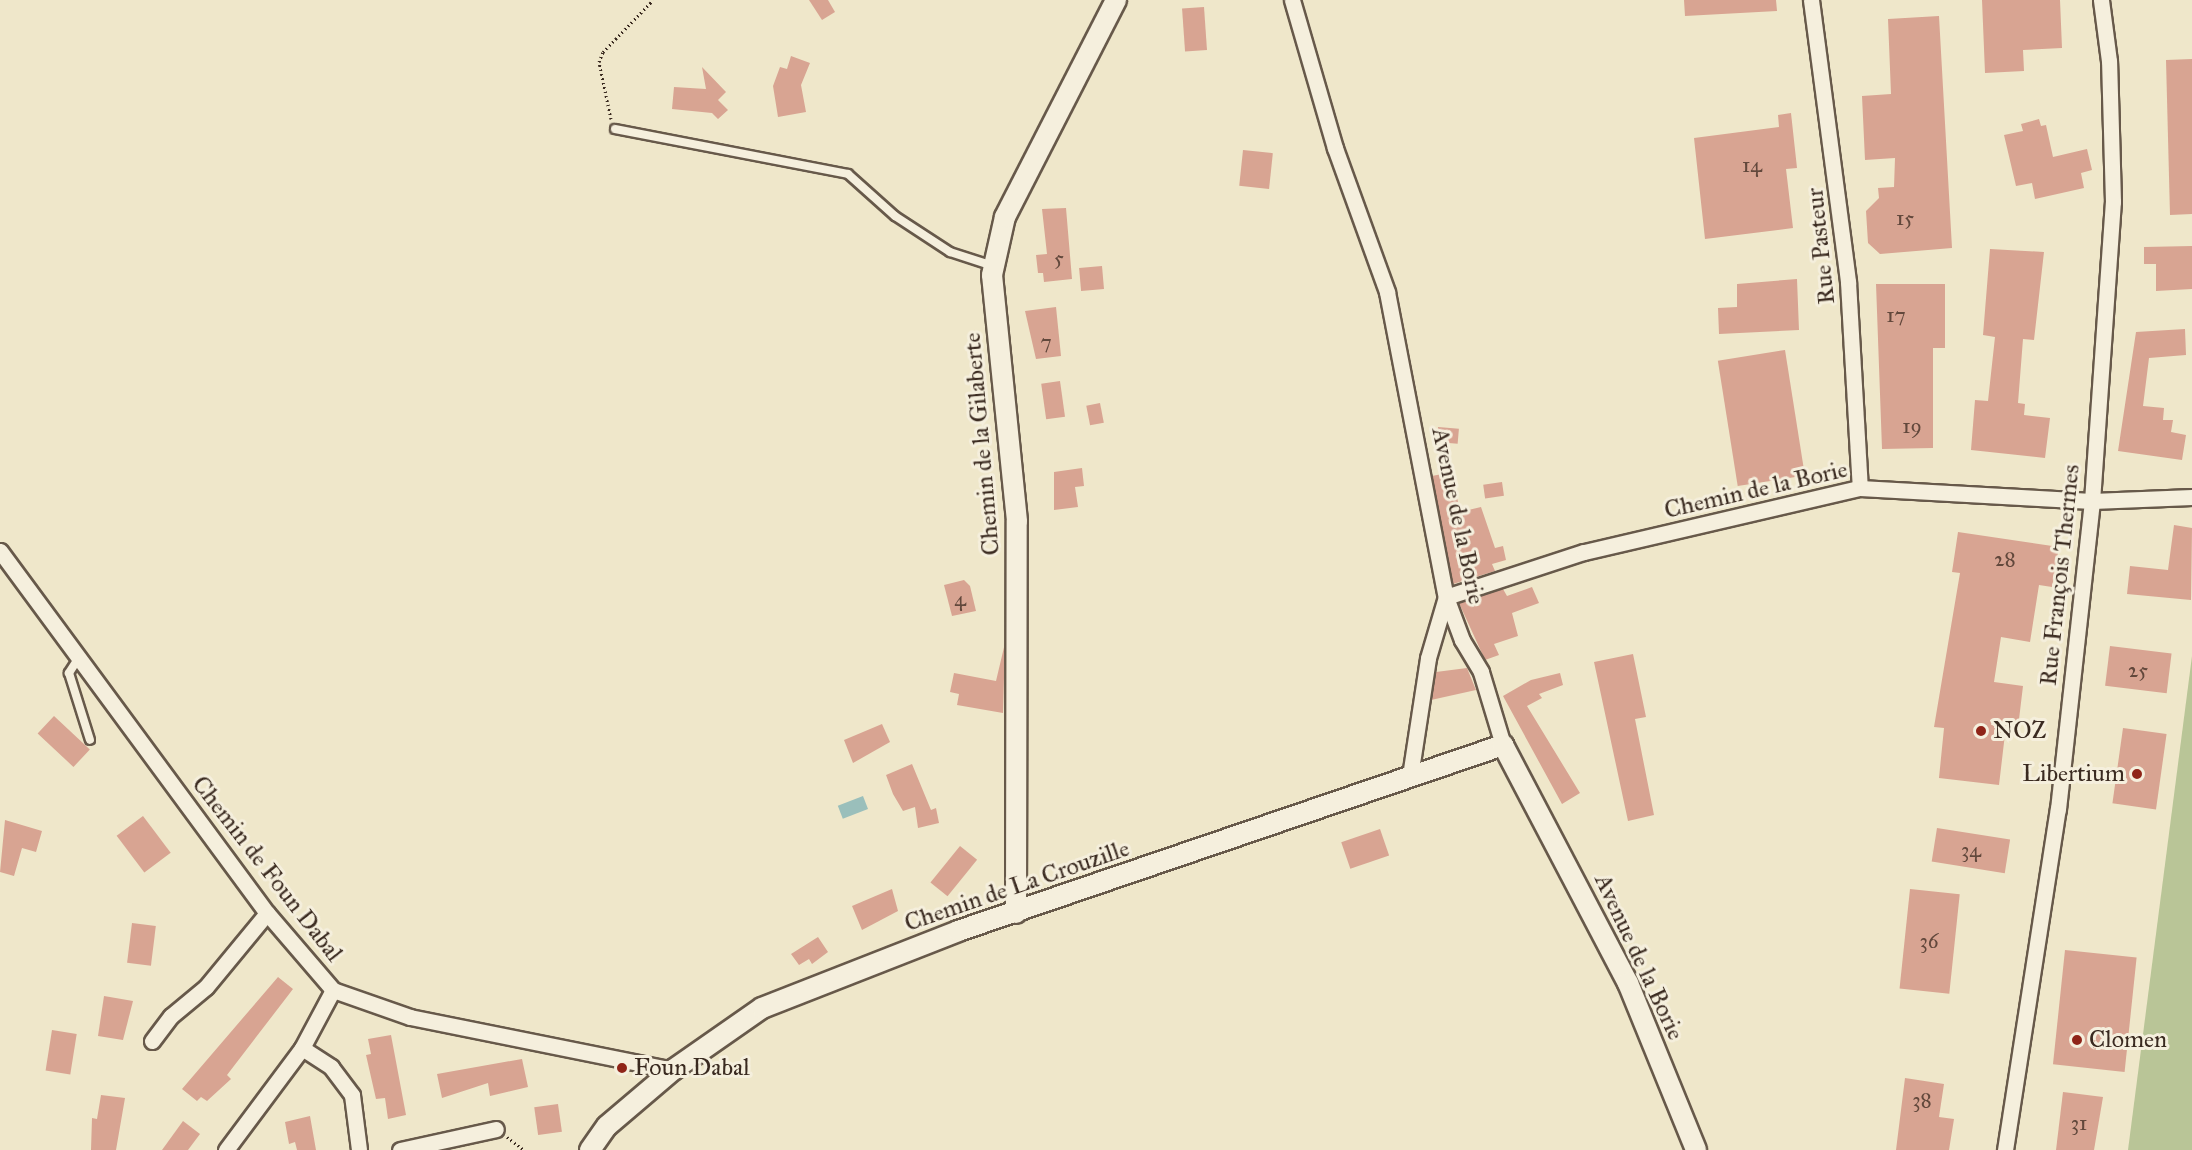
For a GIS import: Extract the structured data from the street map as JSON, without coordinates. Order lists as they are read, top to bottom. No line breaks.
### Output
{"streets":{"street":["Rue Pasteur","Chemin de la Gilaberte","Chemin de la Borie","Avenue de la Borie","Rue François Thermes","Chemin de Foun Dabal","Chemin de La Crouzille"]},"crossings":[["Rue Pasteur","Chemin de la Borie"],["Chemin de la Gilaberte","Chemin de La Crouzille"],["Chemin de la Borie","Avenue de la Borie"],["Chemin de la Borie","Rue François Thermes"],["Avenue de la Borie","Chemin de La Crouzille"],["Chemin de Foun Dabal","Chemin de La Crouzille"]],"places":["NOZ","Libertium","Clomen","Foun Dabal"],"house_numbers":["14","15","5","17","7","19","28","4","25","34","36","38","31"]}
